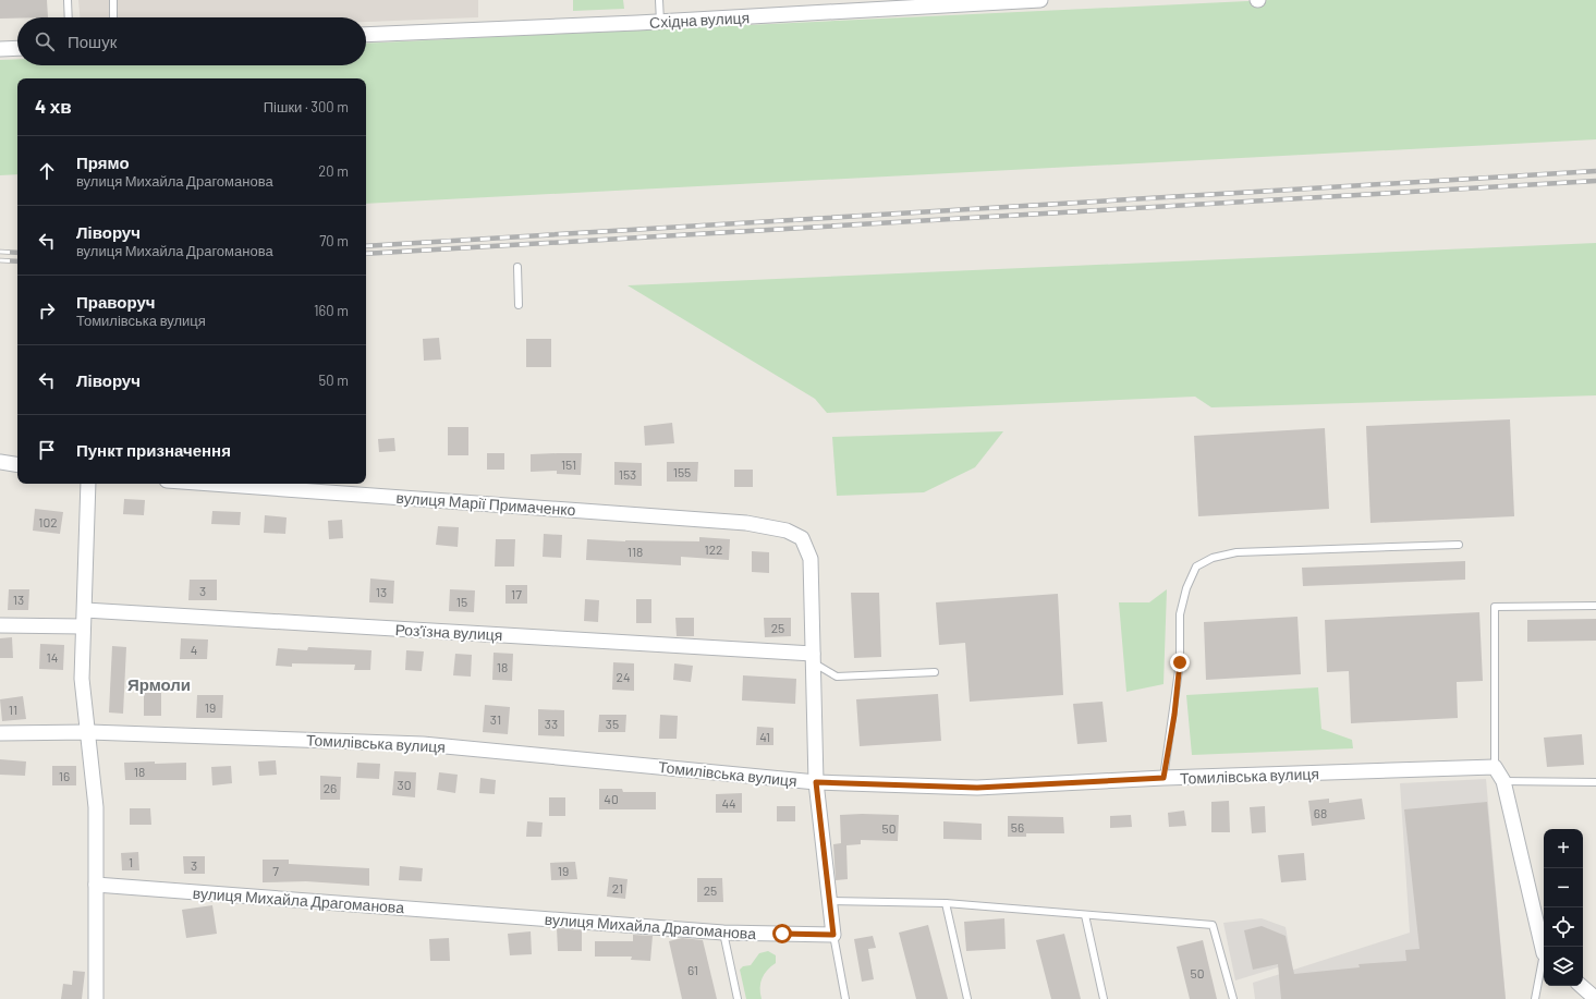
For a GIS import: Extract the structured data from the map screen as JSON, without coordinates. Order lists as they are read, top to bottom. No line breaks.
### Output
{"streets":{"street":["Східна вулиця","вулиця Марії Примаченко","Розʼїзна вулиця","Томилівська вулиця","вулиця Михайла Драгоманова"]},"crossings":[["вулиця Марії Примаченко","Розʼїзна вулиця"]],"districts":["Ярмоли"],"house_numbers":["151","155","153","102","122","118","3","13","17","13","15","25","4","14","18","24","19","11","31","33","35","41","18","16","30","26","40","44","68","56","50","1","3","7","19","21","25","61","50"],"page":{"search":"Пошук","heading":["4 хв","Пішки · 300 m"],"list":[["Прямо","вулиця Михайла Драгоманова","20 m"],["Ліворуч","вулиця Михайла Драгоманова","70 m"],["Праворуч","Томилівська вулиця","160 m"],["Ліворуч","50 m"],"Пункт призначення"],"map_buttons":["+","−"]}}
